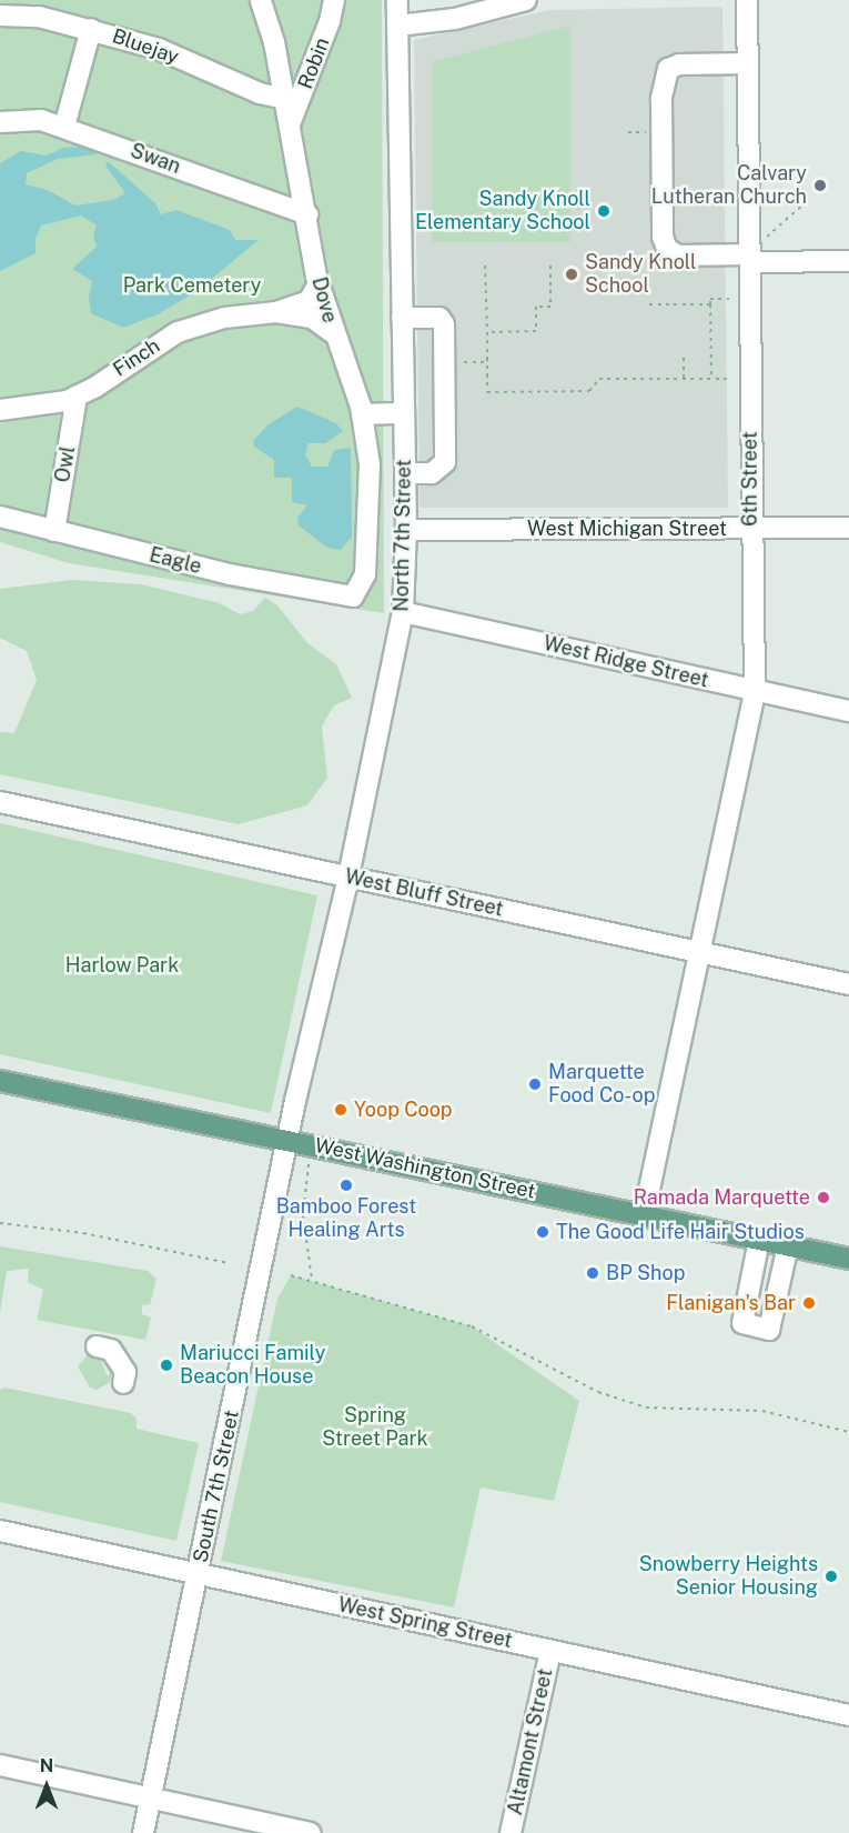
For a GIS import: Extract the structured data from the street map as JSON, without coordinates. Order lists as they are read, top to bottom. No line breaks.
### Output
{"streets":{"main road":["West Washington Street"],"street":["Bluejay","Robin","Swan","Dove","Finch","Owl","6th Street","West Michigan Street","North 7th Street","Eagle","West Ridge Street","West Bluff Street","South 7th Street","West Spring Street","Altamont Street"]},"crossings":[["Bluejay","Dove"],["Robin","Dove"],["Swan","Dove"],["Dove","Finch"],["Dove","Eagle"],["Finch","Owl"],["Owl","Eagle"],["6th Street","West Michigan Street"],["6th Street","West Ridge Street"],["6th Street","West Bluff Street"],["6th Street","West Washington Street"],["West Michigan Street","North 7th Street"],["North 7th Street","West Ridge Street"],["North 7th Street","West Bluff Street"],["North 7th Street","West Washington Street"],["North 7th Street","South 7th Street"],["West Washington Street","South 7th Street"],["South 7th Street","West Spring Street"],["West Spring Street","Altamont Street"]],"parks":["Park Cemetery","Harlow Park","Spring Street Park"],"places":["Calvary Lutheran Church","Sandy Knoll Elementary School","Sandy Knoll School","Marquette Food Co-op","Yoop Coop","Bamboo Forest Healing Arts","Ramada Marquette","The Good Life Hair Studios","BP Shop","Flanigan's Bar","Mariucci Family Beacon House","Snowberry Heights Senior Housing"],"north":"top"}
